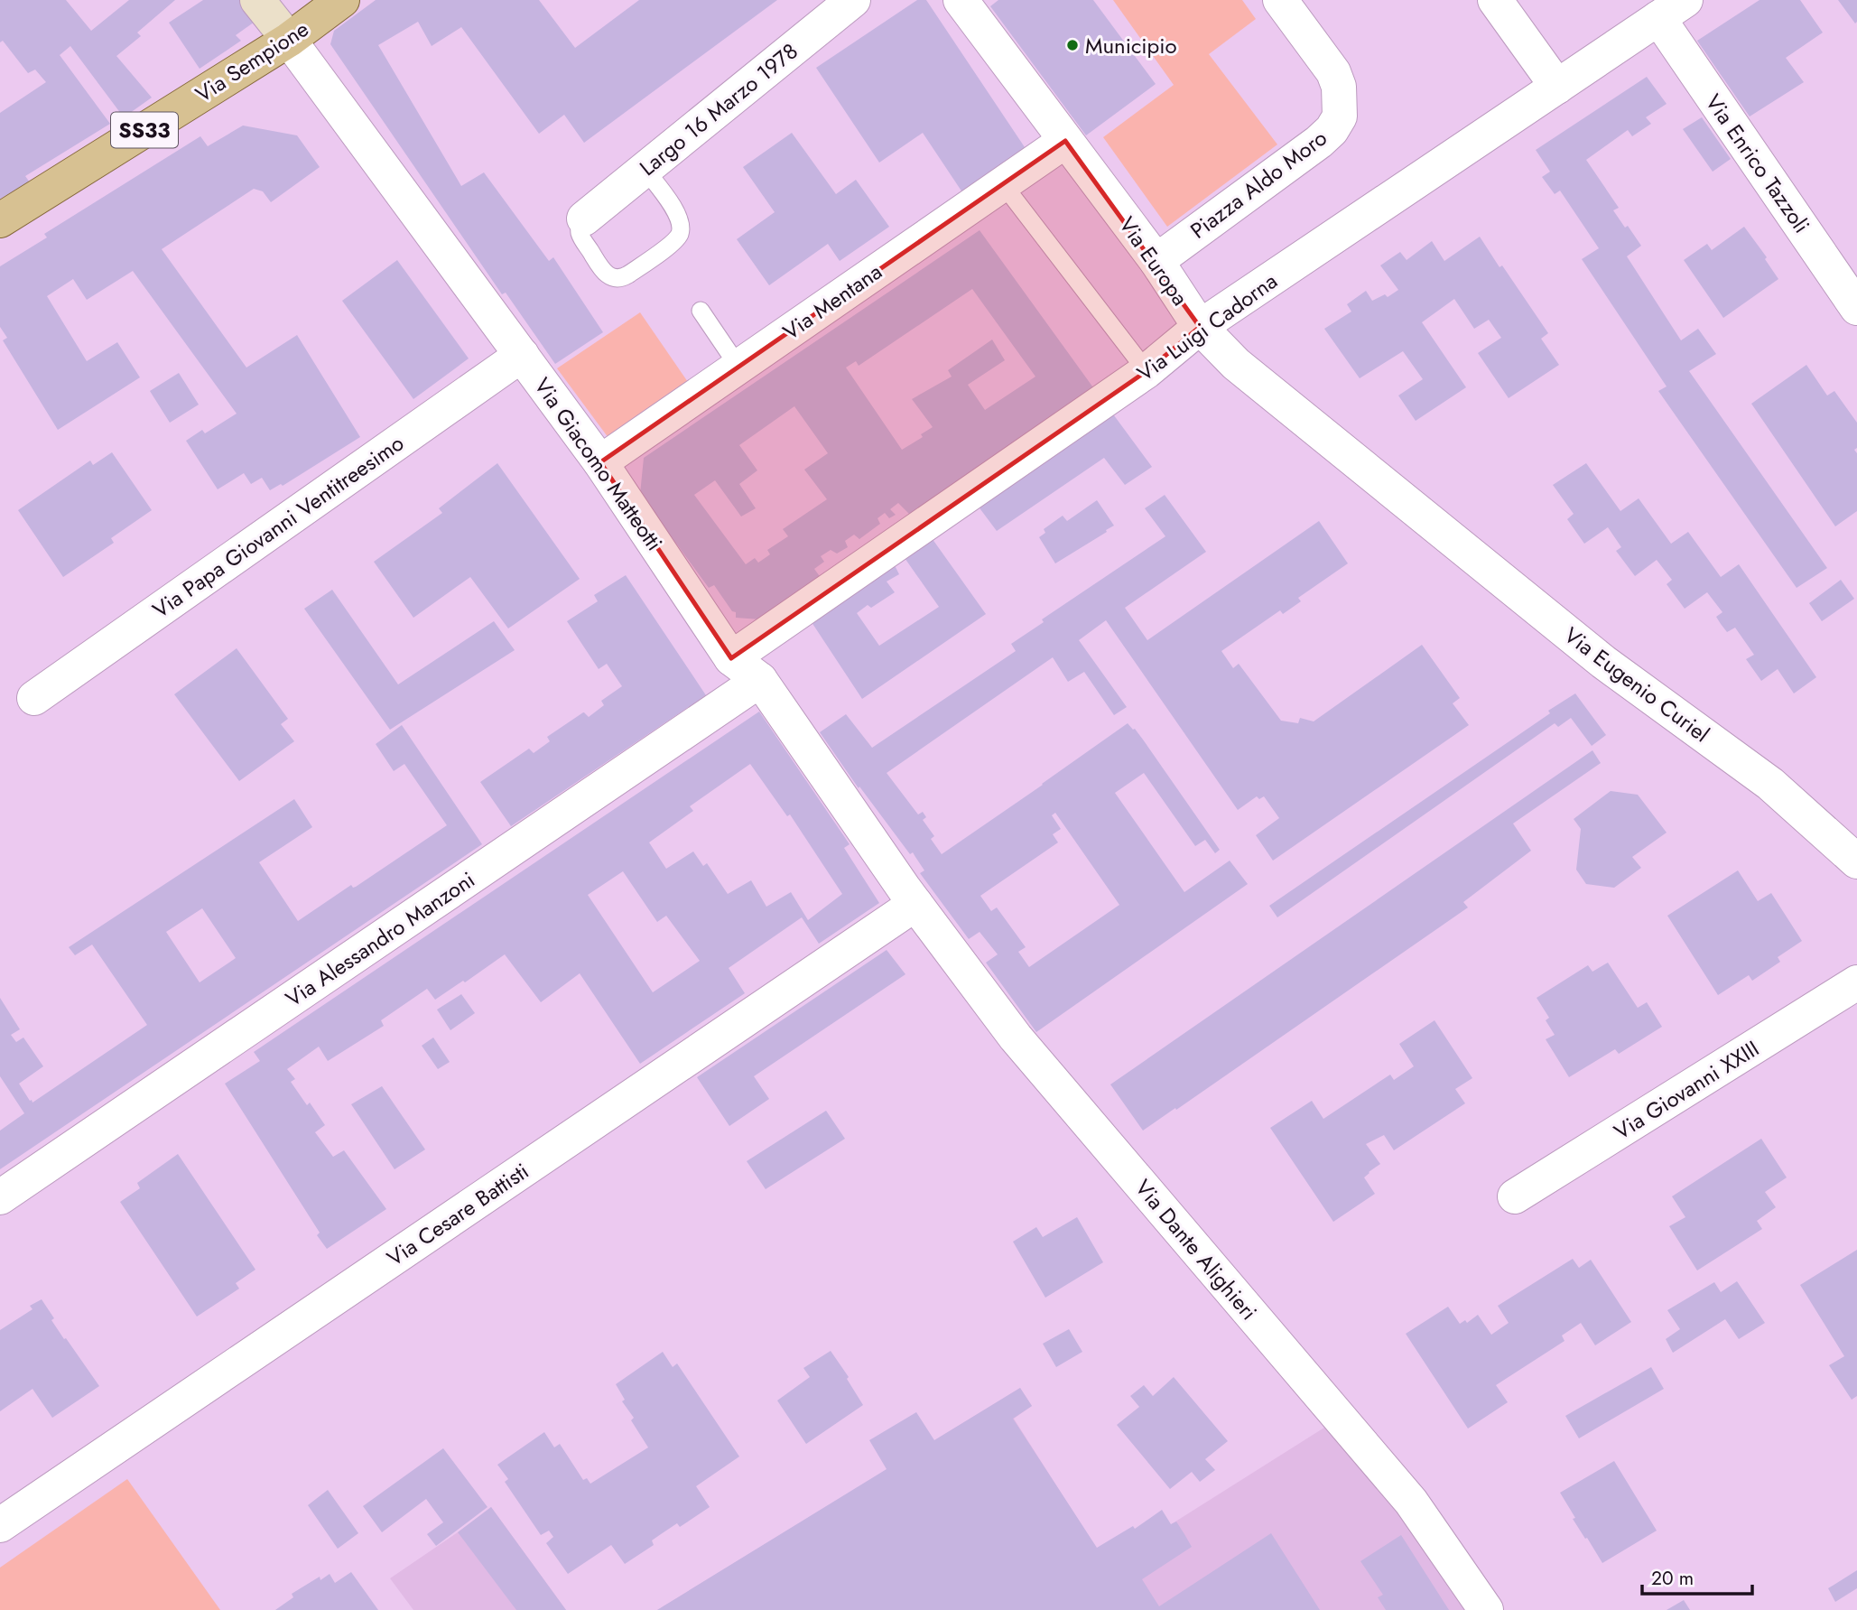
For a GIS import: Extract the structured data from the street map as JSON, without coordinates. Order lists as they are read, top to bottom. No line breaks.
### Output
{"streets":{"main road":["Via Sempione","SS33"],"street":["Largo 16 Marzo 1978","Via Enrico Tazzoli","Piazza Aldo Moro","Via Europa","Via Mentana","Via Luigi Cadorna","Via Giacomo Matteotti","Via Papa Giovanni Ventitreesimo","Via Eugenio Curiel","Via Alessandro Manzoni","Via Giovanni XXIII","Via Cesare Battisti","Via Dante Alighieri"]},"crossings":[["Via Sempione","Via Giacomo Matteotti"],["Via Enrico Tazzoli","Via Luigi Cadorna"],["Piazza Aldo Moro","Via Europa"],["Via Europa","Via Mentana"],["Via Europa","Via Luigi Cadorna"],["Via Europa","Via Eugenio Curiel"],["Via Mentana","Via Giacomo Matteotti"],["Via Luigi Cadorna","Via Giacomo Matteotti"],["Via Giacomo Matteotti","Via Papa Giovanni Ventitreesimo"],["Via Giacomo Matteotti","Via Alessandro Manzoni"],["Via Giacomo Matteotti","Via Cesare Battisti"],["Via Giacomo Matteotti","Via Dante Alighieri"],["Via Cesare Battisti","Via Dante Alighieri"]],"places":["Municipio"],"scale_bar":"20 m"}
